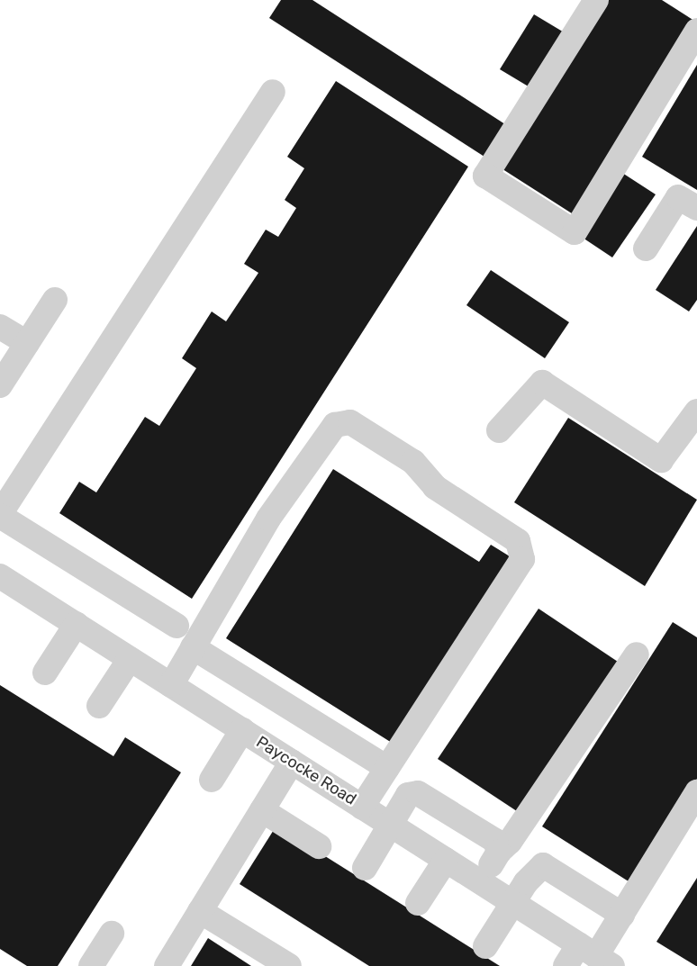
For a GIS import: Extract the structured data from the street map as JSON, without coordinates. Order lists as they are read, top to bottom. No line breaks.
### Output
{"streets":{"street":["Paycocke Road"]}}
